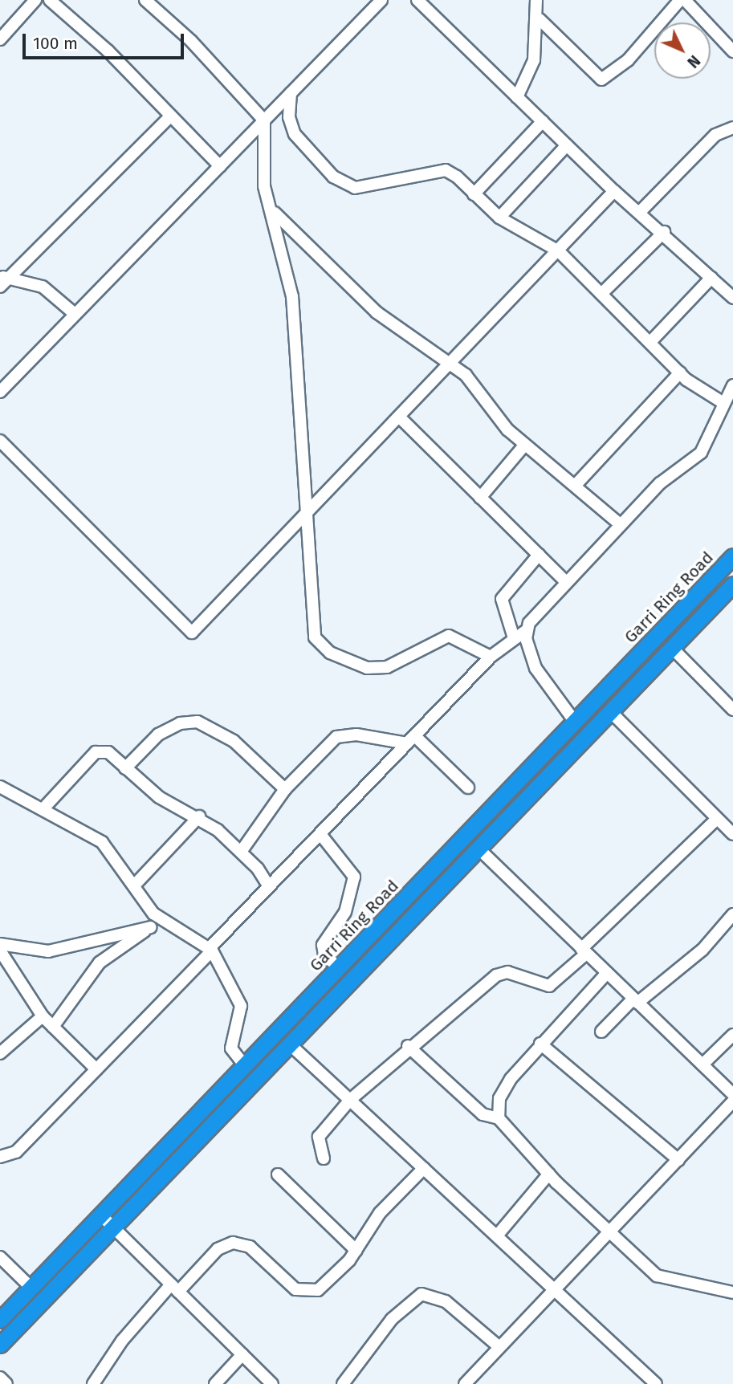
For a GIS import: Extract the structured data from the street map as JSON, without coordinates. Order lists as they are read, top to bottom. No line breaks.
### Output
{"streets":{"highway":["Garri Ring Road"]},"scale_bar":"100 m","north":"bottom right"}
